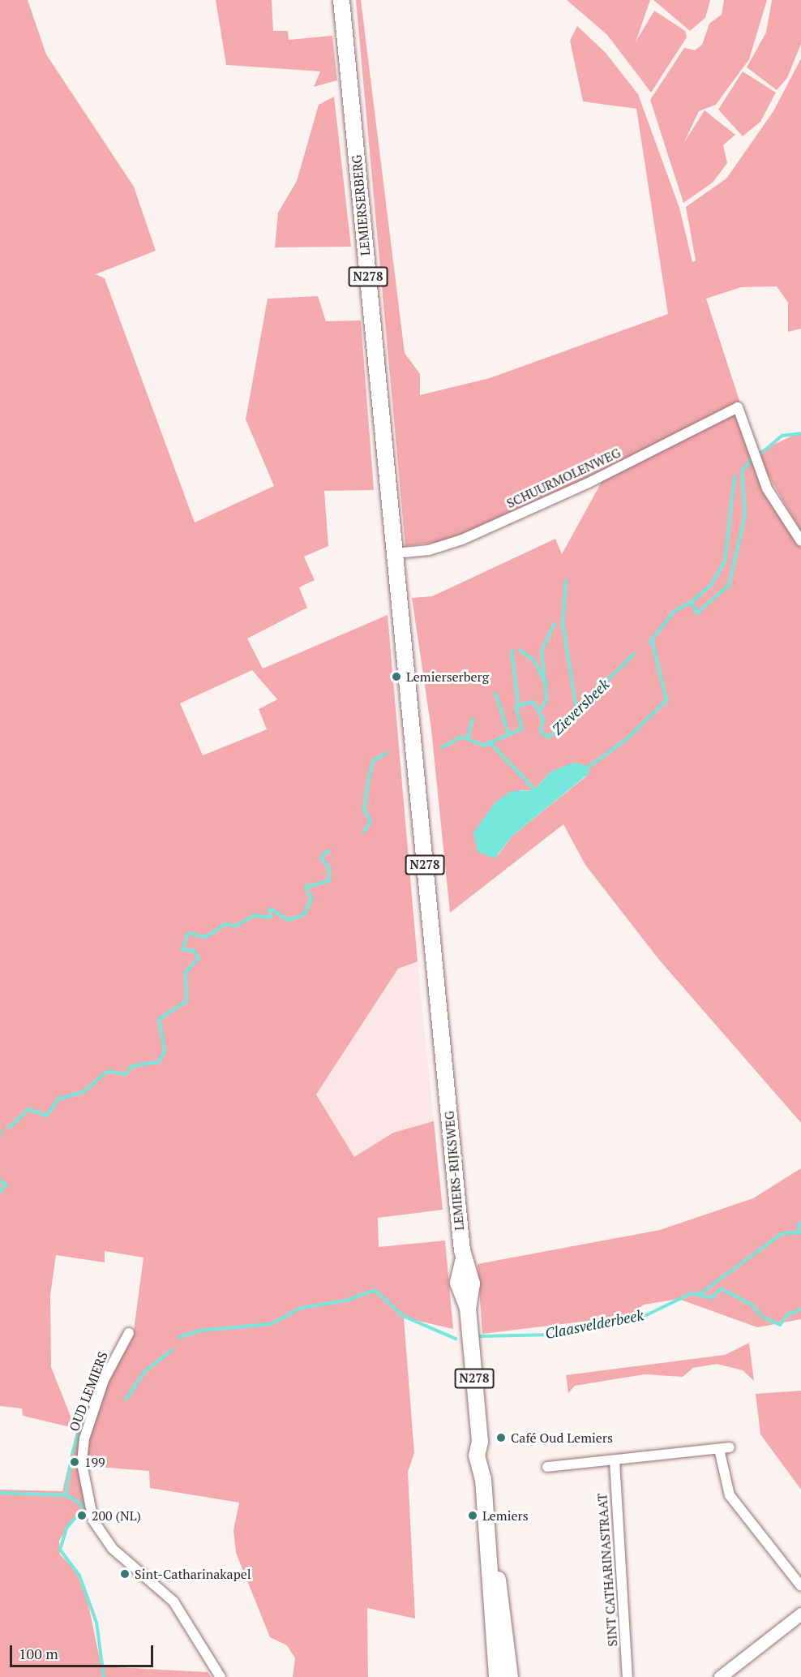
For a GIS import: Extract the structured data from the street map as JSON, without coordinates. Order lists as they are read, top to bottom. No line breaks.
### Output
{"streets":{"main road":["LEMIERSERBERG","N278","LEMIERS-RIJKSWEG"],"street":["SCHUURMOLENWEG","OUD LEMIERS","SINT CATHARINASTRAAT"]},"crossings":[["LEMIERSERBERG","SCHUURMOLENWEG"],["LEMIERSERBERG","LEMIERS-RIJKSWEG"]],"water":["Zieversbeek","Claasvelderbeek"],"places":["Lemierserberg","Café Oud Lemiers","199","200 (NL)","Lemiers","Sint-Catharinakapel"],"scale_bar":"100 m"}
